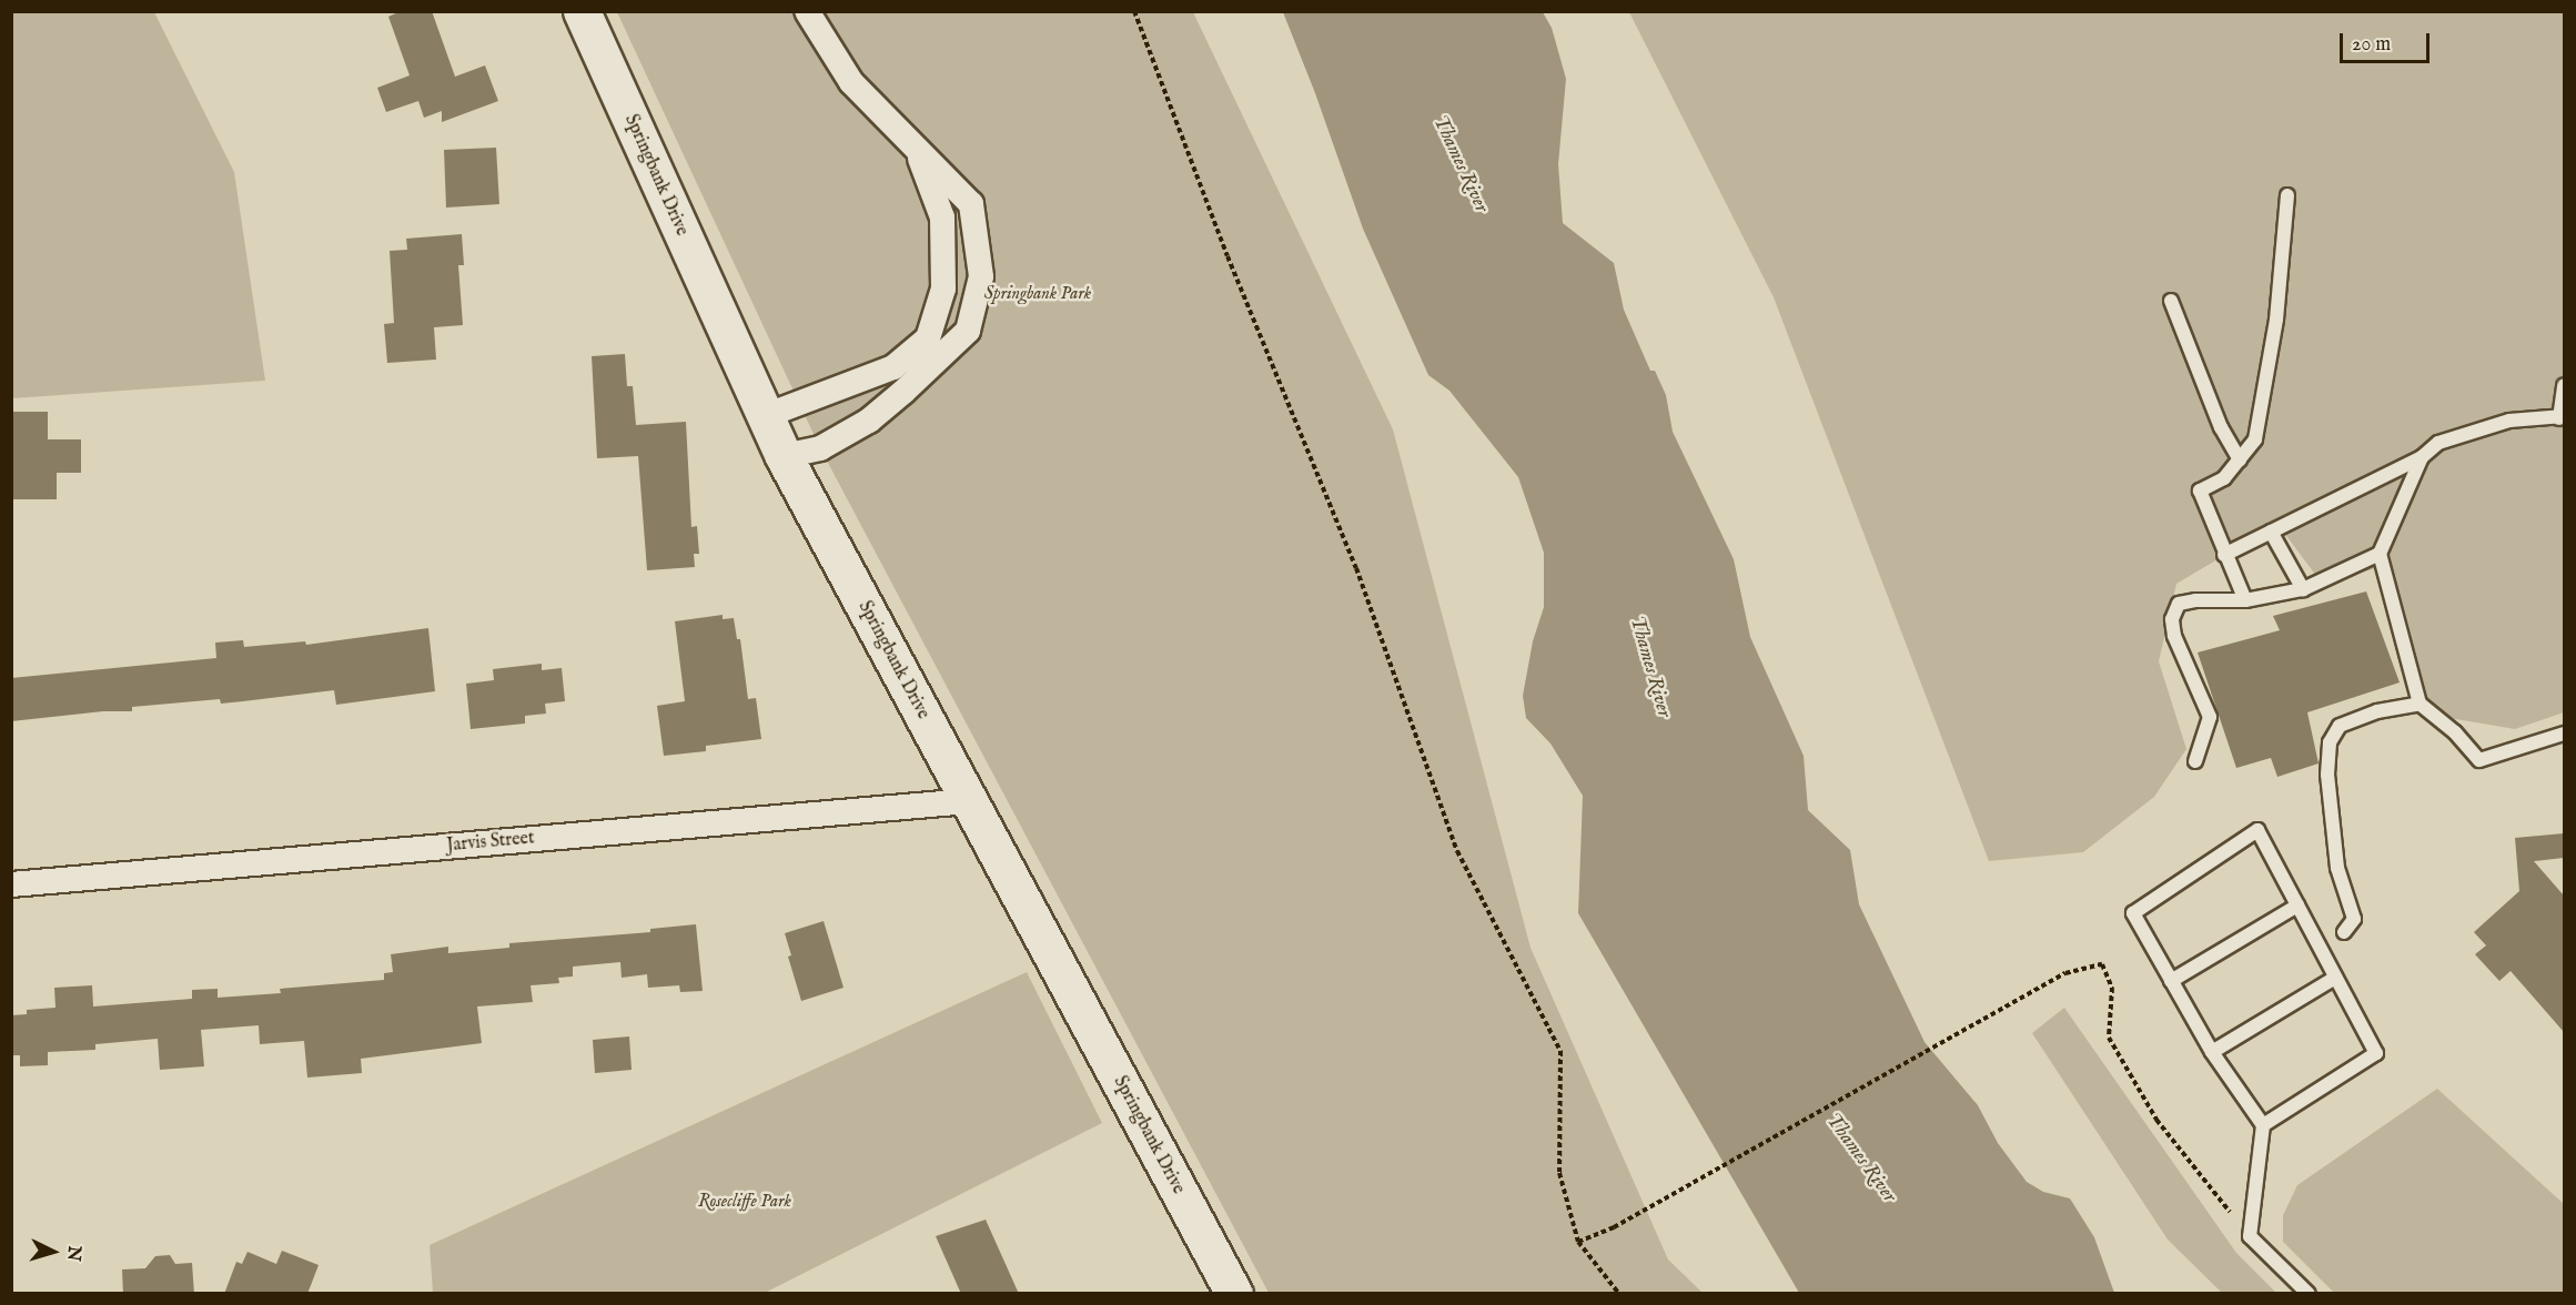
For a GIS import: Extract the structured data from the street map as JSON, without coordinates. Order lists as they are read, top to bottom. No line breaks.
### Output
{"streets":{"main road":["Springbank Drive"],"street":["Jarvis Street"]},"crossings":[["Springbank Drive","Jarvis Street"]],"water":["Thames River"],"parks":["Springbank Park","Rosecliffe Park"],"scale_bar":"20 m","north":"right"}
